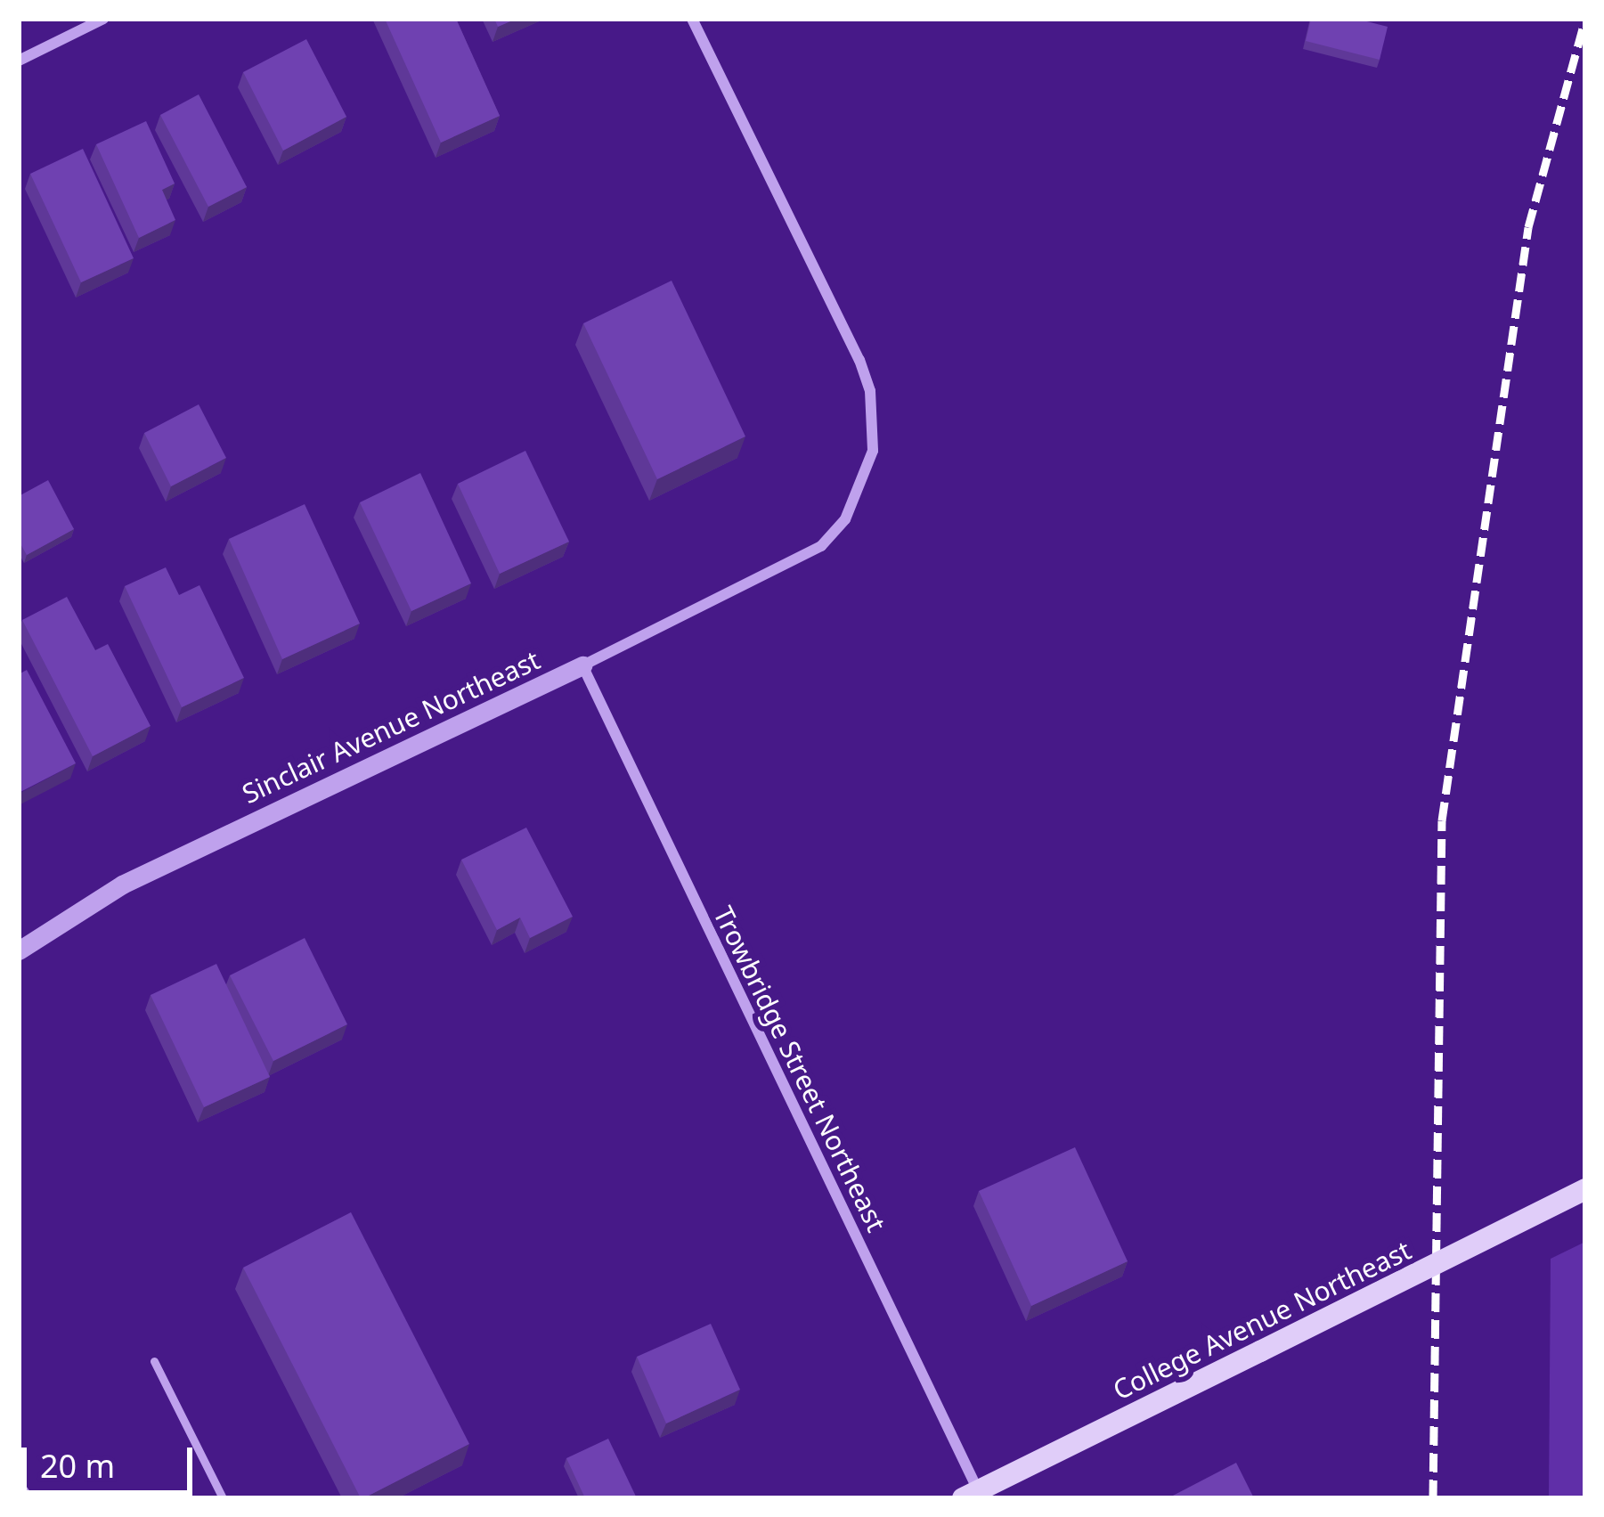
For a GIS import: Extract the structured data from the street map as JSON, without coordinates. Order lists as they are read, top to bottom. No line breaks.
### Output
{"streets":{"main road":["College Avenue Northeast"],"street":["Sinclair Avenue Northeast","Trowbridge Street Northeast"]},"crossings":[["Sinclair Avenue Northeast","Trowbridge Street Northeast"],["Trowbridge Street Northeast","College Avenue Northeast"]],"scale_bar":"20 m"}
